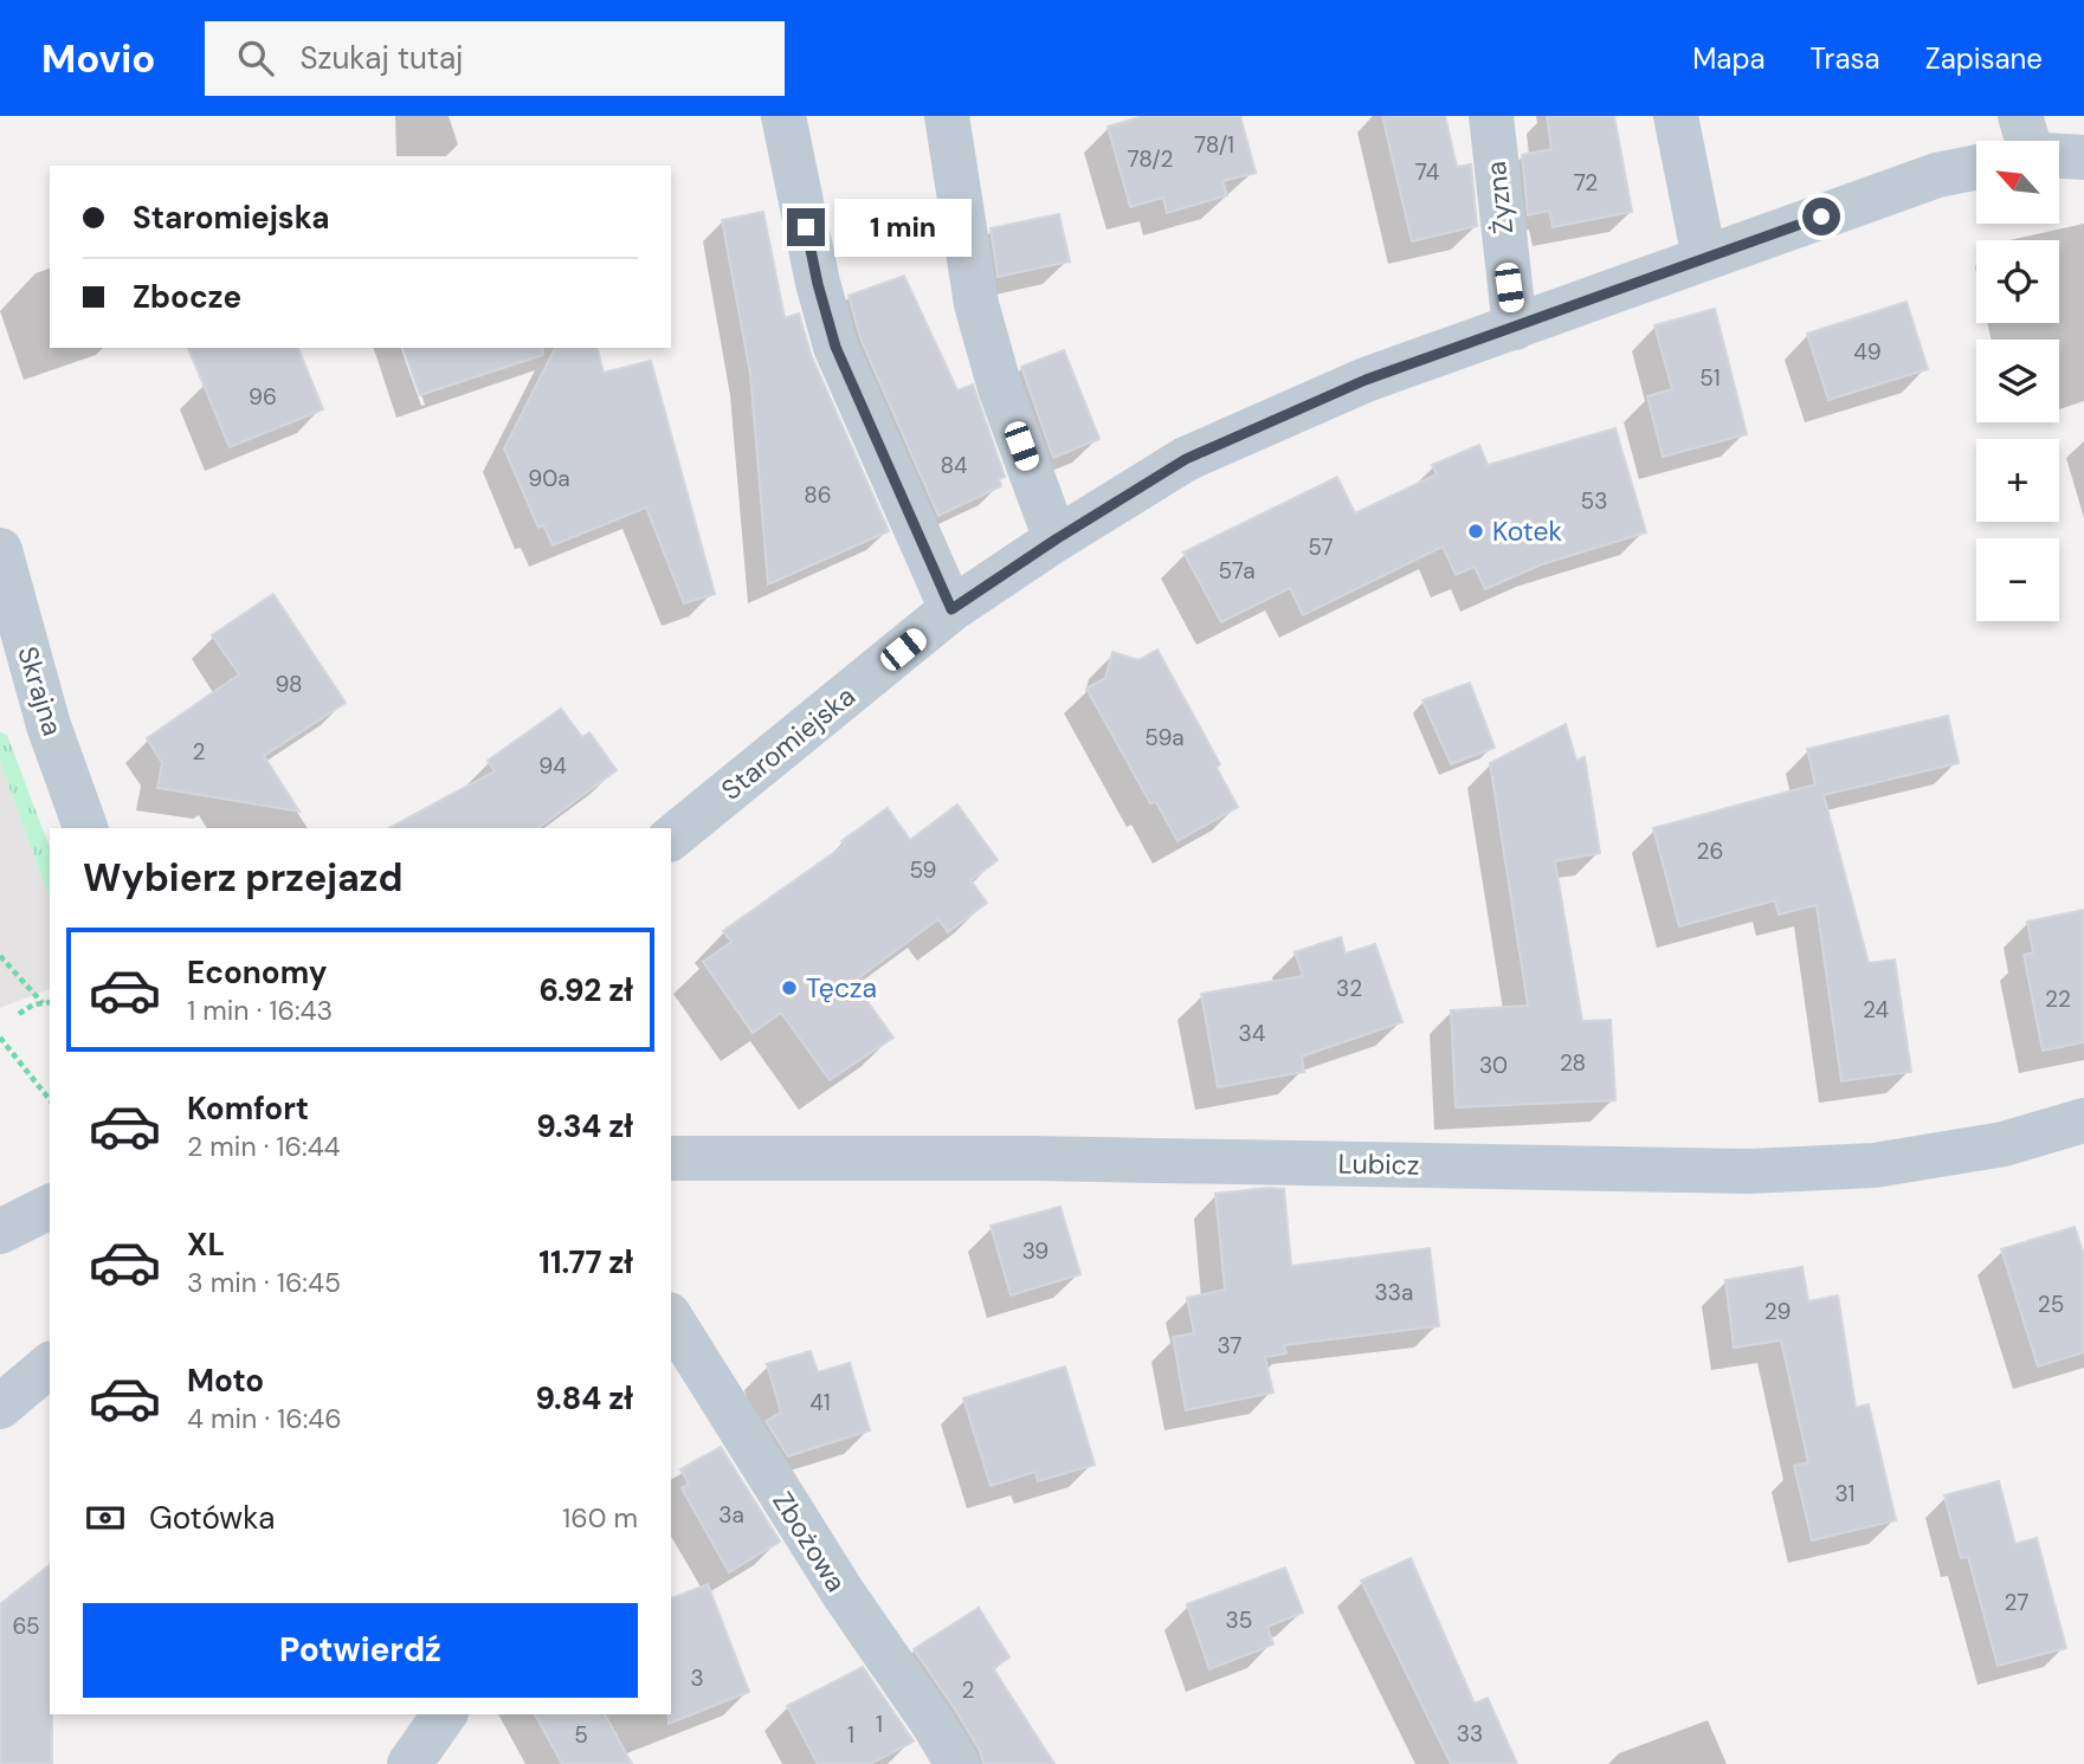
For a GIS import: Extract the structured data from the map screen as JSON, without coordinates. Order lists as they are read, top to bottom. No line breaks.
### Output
{"streets":{"street":["Żyzna","Skrajna","Staromiejska","Lubicz","Zbożowa"]},"crossings":[["Żyzna","Staromiejska"]],"places":["Kotek","Tęcza"],"house_numbers":["78/1","78/2","74","72","49","51","96","84","90a","86","53","57","57a","98","59a","2","94","26","59","32","22","24","34","28","30","39","33a","25","29","37","41","31","3a","27","35","65","3","2","1","33","5","1"],"north":"top left","page":{"header":"Movio","search":"Szukaj tutaj","nav":["Mapa","Trasa","Zapisane"],"map_buttons":["+","−"],"banner":["Staromiejska","Zbocze"],"bubble":"1 min","heading":"Wybierz przejazd","list":[{"name":"Economy","note":"1 min · 16:43","value":"6.92 zł"},{"name":"Komfort","note":"2 min · 16:44","value":"9.34 zł"},{"name":"XL","note":"3 min · 16:45","value":"11.77 zł"},{"name":"Moto","note":"4 min · 16:46","value":"9.84 zł"}],"pay":["Gotówka","160 m"],"buttons":"Potwierdź"}}
